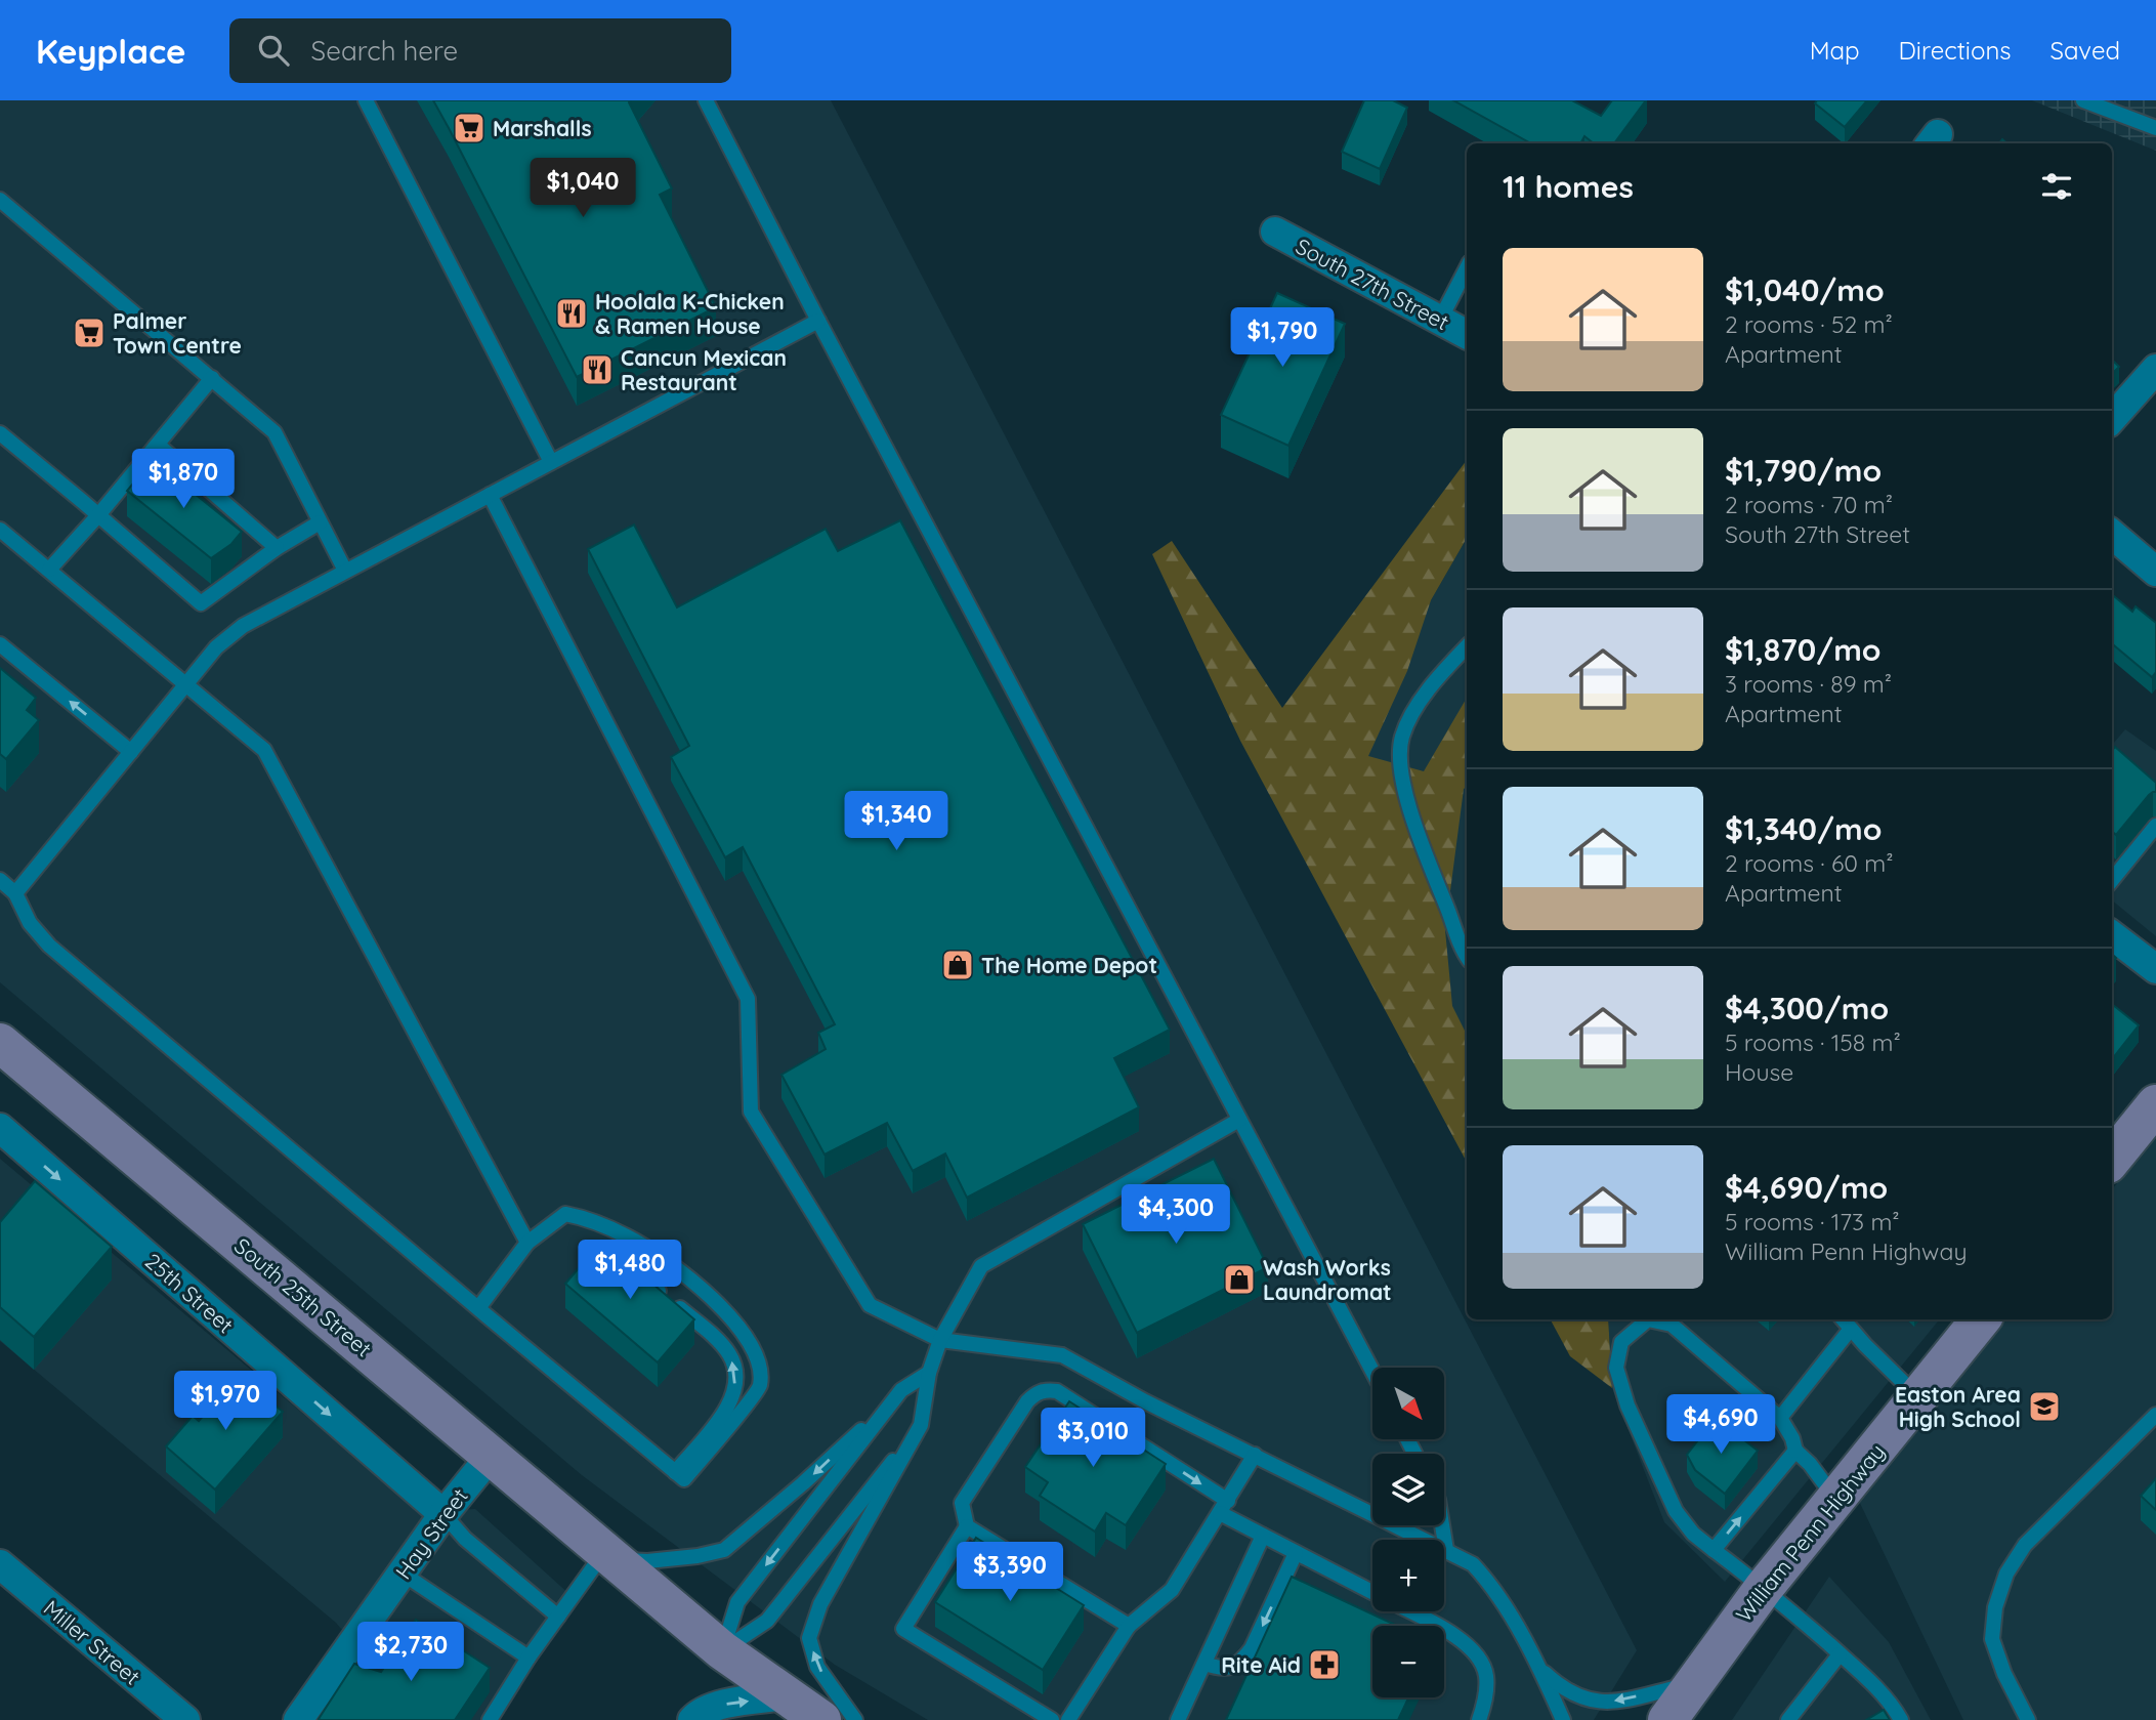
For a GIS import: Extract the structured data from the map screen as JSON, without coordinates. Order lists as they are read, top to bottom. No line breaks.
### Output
{"streets":{"main road":["South 25th Street","William Penn Highway"],"street":["South 27th Street","25th Street","Hay Street","Miller Street"]},"crossings":[["25th Street","Hay Street"],["South 25th Street","Hay Street"]],"one_way":["25th Street"],"places":{"supermarket":["Marshalls","Palmer Town Centre"],"restaurant":["Hoolala K-Chicken & Ramen House","Cancun Mexican Restaurant"],"shop":["The Home Depot","Wash Works Laundromat"],"school or university":["Easton Area High School"],"pharmacy":["Rite Aid"]},"north":"bottom right","page":{"header":"Keyplace","search":"Search here","nav":["Map","Directions","Saved"],"heading":"11 homes","price":["$1,040","$1,790","$1,870","$1,340","$4,300","$1,480","$1,970","$4,690","$3,010","$3,390","$2,730"],"list":[{"name":"$1,040/mo","note":"2 rooms · 52 m² · Apartment"},{"name":"$1,790/mo","note":"2 rooms · 70 m² · South 27th Street"},{"name":"$1,870/mo","note":"3 rooms · 89 m² · Apartment"},{"name":"$1,340/mo","note":"2 rooms · 60 m² · Apartment"},{"name":"$4,300/mo","note":"5 rooms · 158 m² · House"},{"name":"$4,690/mo","note":"5 rooms · 173 m² · William Penn Highway"}],"map_buttons":["+","−"]}}
